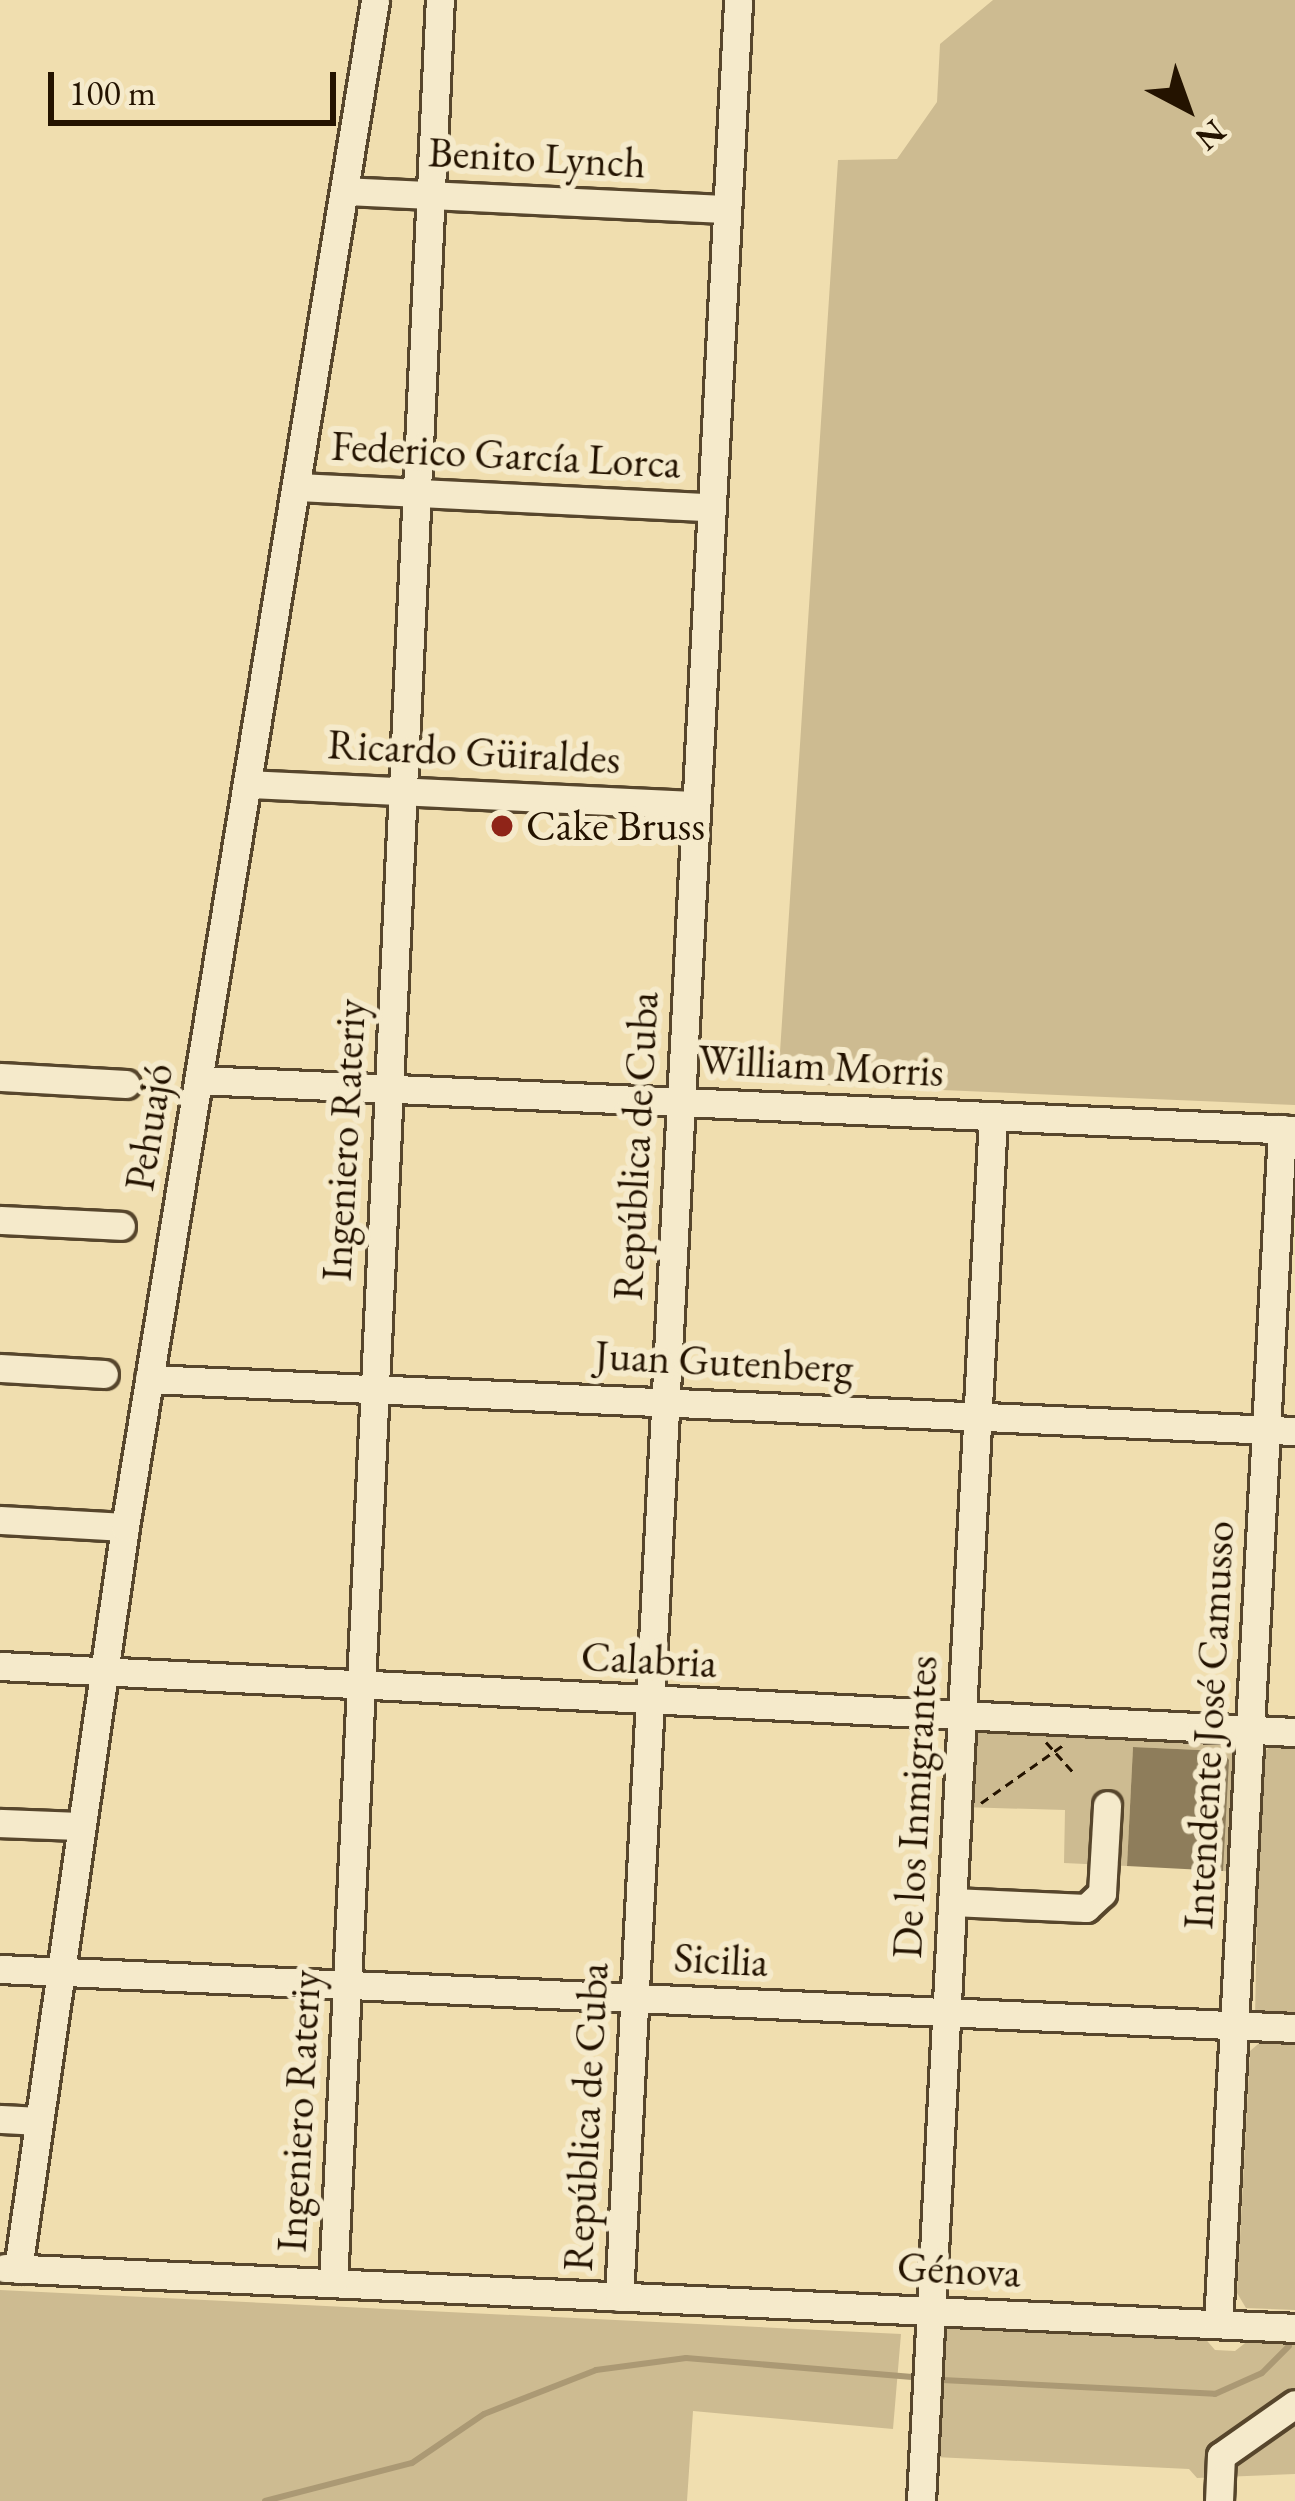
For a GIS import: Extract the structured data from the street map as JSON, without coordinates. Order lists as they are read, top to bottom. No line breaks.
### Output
{"streets":{"street":["Benito Lynch","Federico García Lorca","Ricardo Güiraldes","William Morris","Pehuajó","Ingeniero Rateriy","República de Cuba","Juan Gutenberg","Calabria","Intendente José Camusso","De los Inmigrantes","Sicilia","Génova"]},"crossings":[["Benito Lynch","Pehuajó"],["Benito Lynch","Ingeniero Rateriy"],["Benito Lynch","República de Cuba"],["Federico García Lorca","Pehuajó"],["Federico García Lorca","Ingeniero Rateriy"],["Federico García Lorca","República de Cuba"],["Ricardo Güiraldes","Pehuajó"],["Ricardo Güiraldes","Ingeniero Rateriy"],["Ricardo Güiraldes","República de Cuba"],["William Morris","Pehuajó"],["William Morris","Ingeniero Rateriy"],["William Morris","República de Cuba"],["William Morris","Intendente José Camusso"],["William Morris","De los Inmigrantes"],["Pehuajó","Juan Gutenberg"],["Pehuajó","Calabria"],["Pehuajó","Sicilia"],["Pehuajó","Génova"],["Ingeniero Rateriy","Juan Gutenberg"],["Ingeniero Rateriy","Calabria"],["Ingeniero Rateriy","Sicilia"],["Ingeniero Rateriy","Génova"],["República de Cuba","Juan Gutenberg"],["República de Cuba","Calabria"],["República de Cuba","Sicilia"],["República de Cuba","Génova"],["Juan Gutenberg","Intendente José Camusso"],["Juan Gutenberg","De los Inmigrantes"],["Calabria","Intendente José Camusso"],["Calabria","De los Inmigrantes"],["Intendente José Camusso","Sicilia"],["Intendente José Camusso","Génova"],["De los Inmigrantes","Sicilia"],["De los Inmigrantes","Génova"]],"places":["Cake Bruss"],"scale_bar":"100 m","north":"bottom right"}
